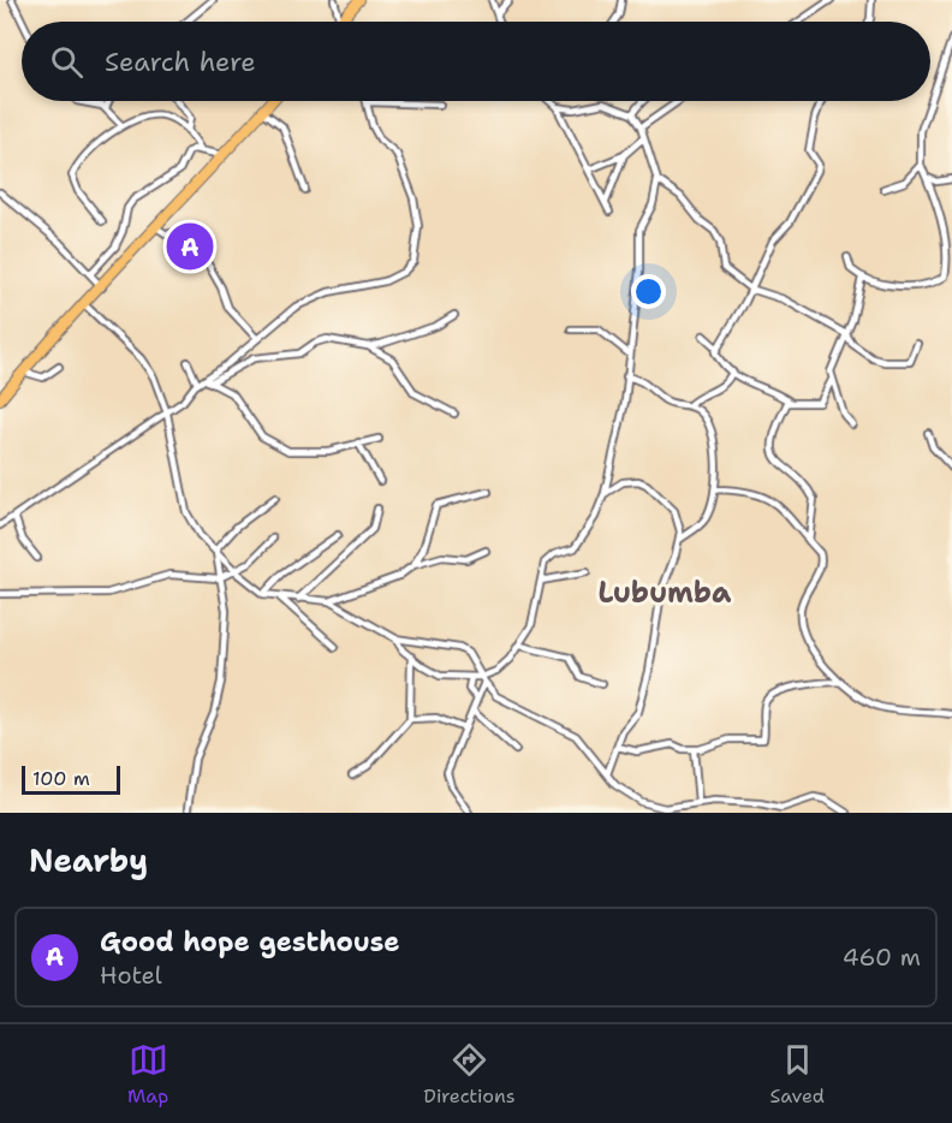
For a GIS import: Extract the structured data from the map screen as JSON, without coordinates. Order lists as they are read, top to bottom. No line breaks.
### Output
{"districts":["Lubumba"],"scale_bar":"100 m","page":{"search":"Search here","pins":"A","scale":"100 m","heading":"Nearby","list":[{"mark":"A","name":"Good hope gesthouse","note":"Hotel","value":"460 m"}],"nav":["Map","Directions","Saved"]}}
